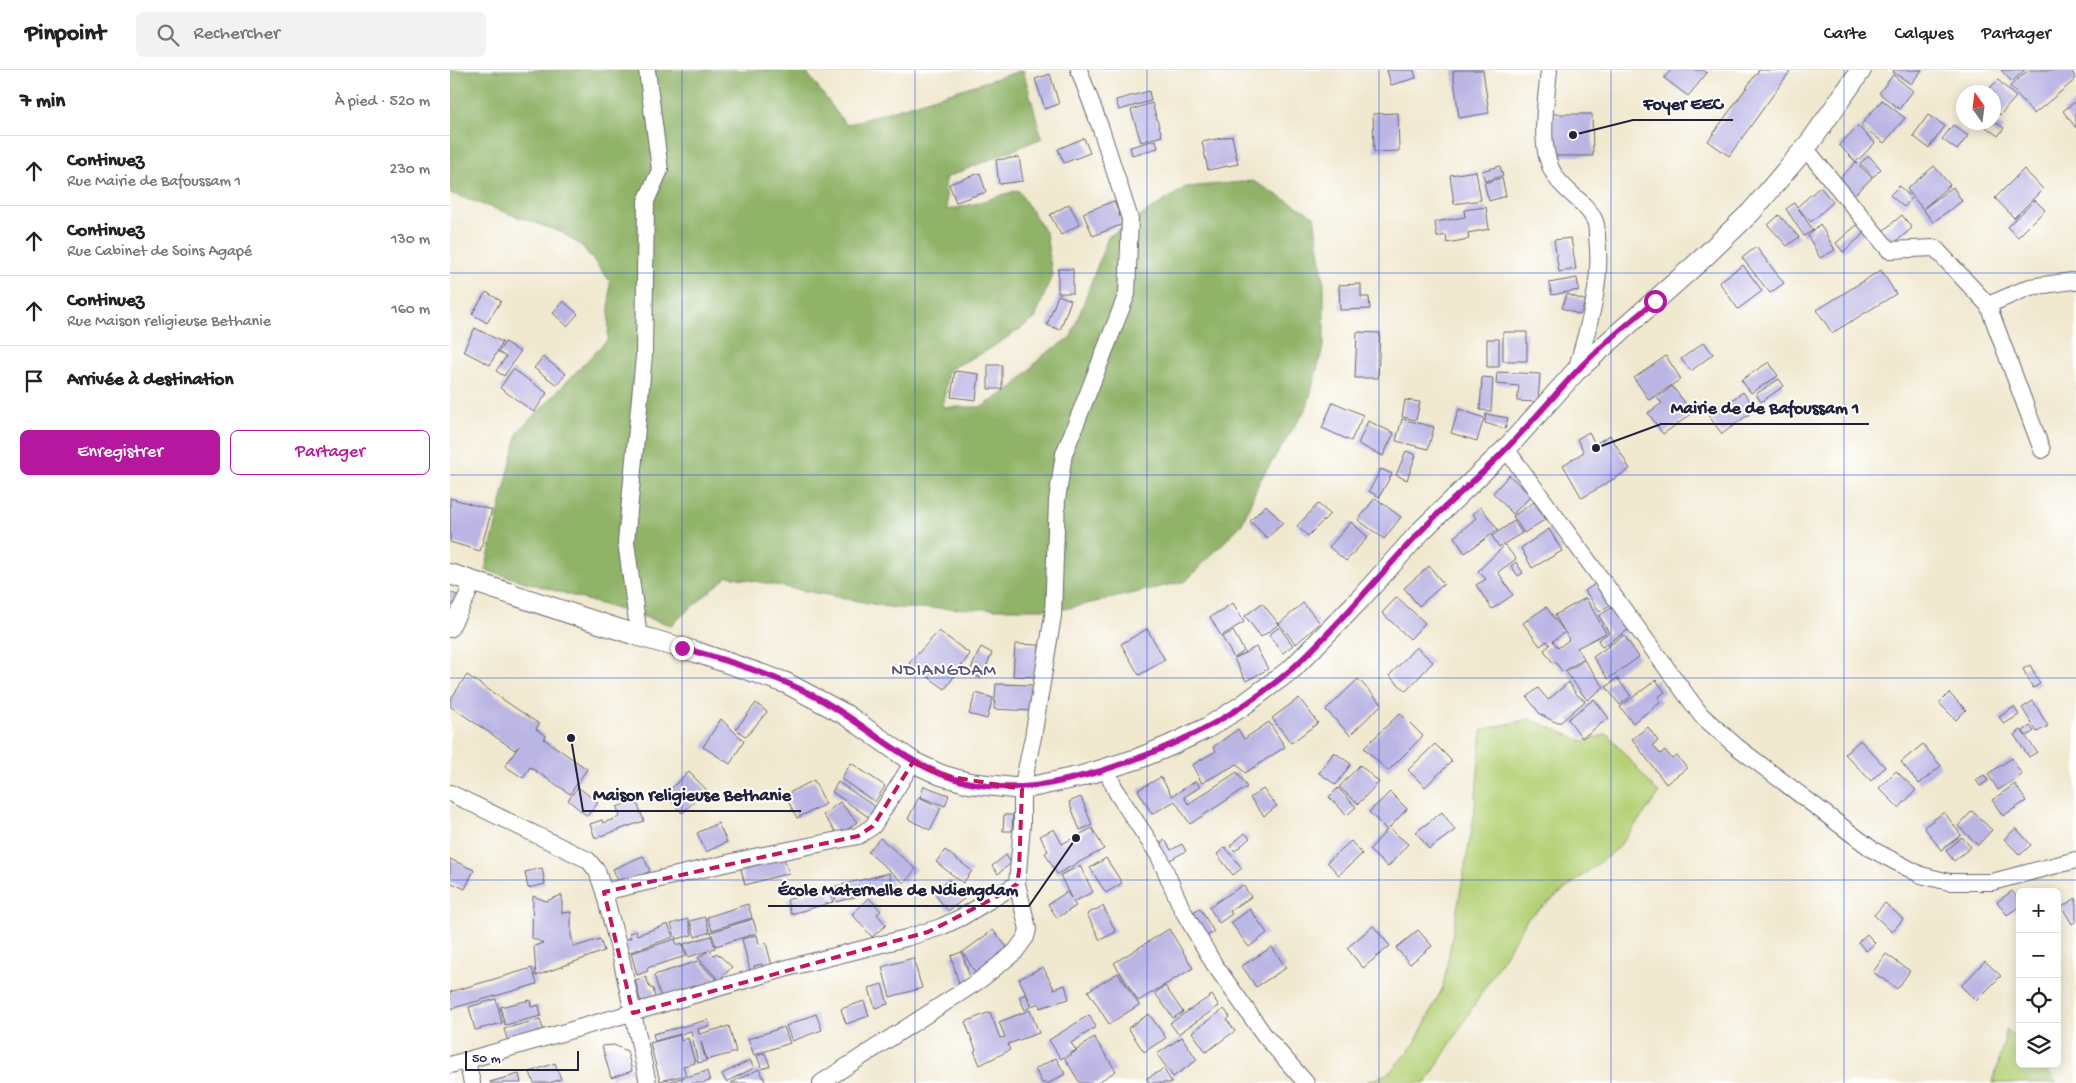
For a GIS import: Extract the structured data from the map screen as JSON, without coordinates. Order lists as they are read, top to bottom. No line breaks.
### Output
{"districts":["NDIANGDAM"],"places":["Foyer EEC","Mairie de de Bafoussam 1","Maison religieuse Bethanie","École Maternelle de Ndiengdam"],"scale_bar":"50 m","north":"top","page":{"header":"Pinpoint","search":"Rechercher","nav":["Carte","Calques","Partager"],"heading":["7 min","À pied · 520 m"],"list":[["Continuez","Rue Mairie de Bafoussam 1","230 m"],["Continuez","Rue Cabinet de Soins Agapé","130 m"],["Continuez","Rue Maison religieuse Bethanie","160 m"],"Arrivée à destination"],"buttons":["Enregistrer","Partager"],"map_buttons":["+","−"],"scale":"50 m"}}
